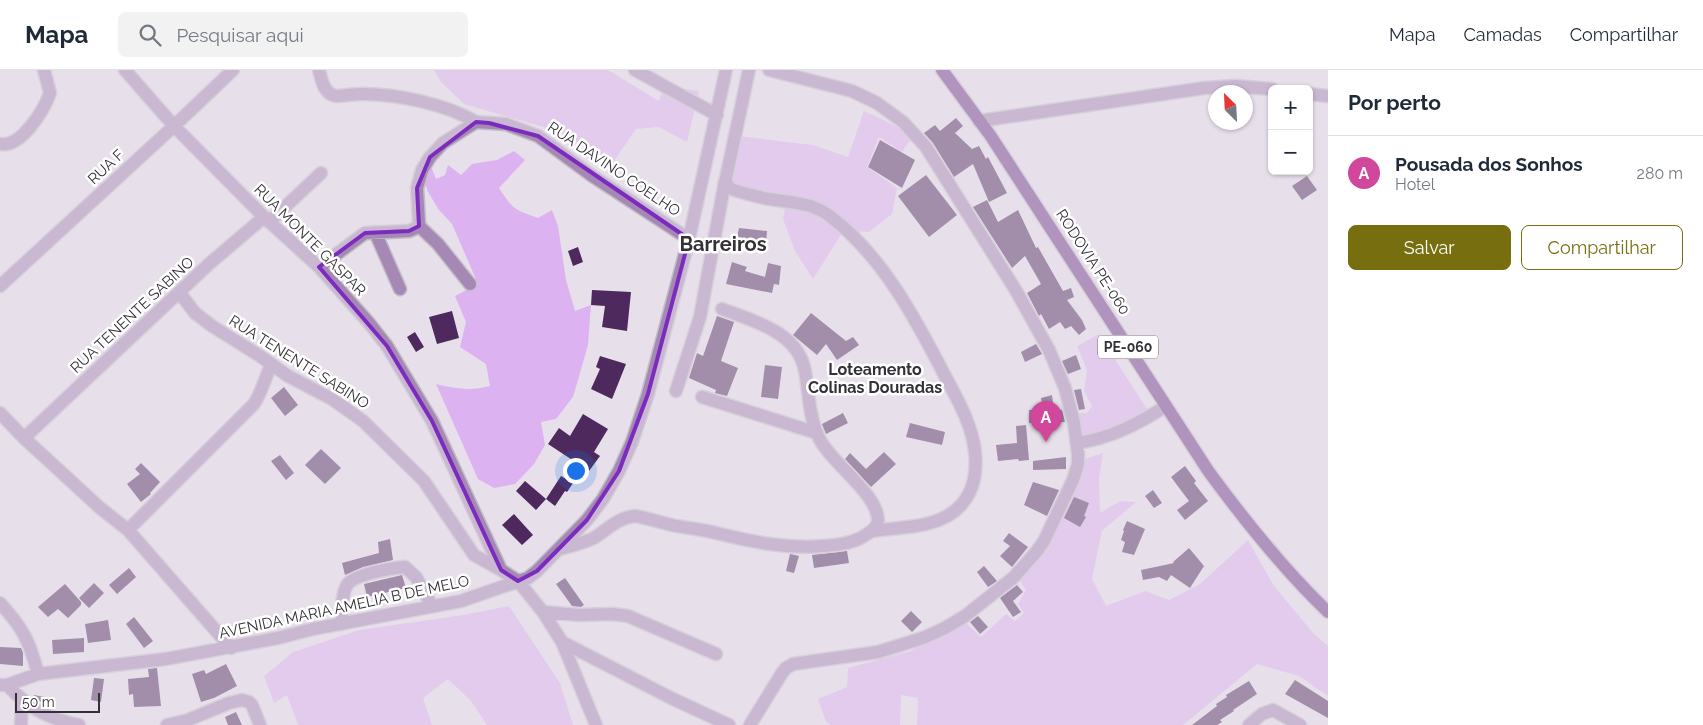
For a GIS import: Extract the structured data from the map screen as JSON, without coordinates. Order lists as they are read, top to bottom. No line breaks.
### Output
{"streets":{"main road":["RODOVIA PE-060","PE-060"],"street":["RUA F","RUA DAVINO COELHO","RUA MONTE GASPAR","RUA TENENTE SABINO","AVENIDA MARIA AMELIA B DE MELO"]},"crossings":[["RUA F","RUA MONTE GASPAR"],["RUA DAVINO COELHO","AVENIDA MARIA AMELIA B DE MELO"],["RUA MONTE GASPAR","RUA TENENTE SABINO"],["RUA MONTE GASPAR","AVENIDA MARIA AMELIA B DE MELO"]],"districts":["Barreiros","Loteamento Colinas Douradas"],"scale_bar":"50 m","north":"top left","page":{"header":"Mapa","search":"Pesquisar aqui","nav":["Mapa","Camadas","Compartilhar"],"heading":"Por perto","map_buttons":["+","−"],"list":[{"mark":"A","name":"Pousada dos Sonhos","note":"Hotel","value":"280 m"}],"buttons":["Salvar","Compartilhar"],"pins":"A","scale":"50 m"}}
